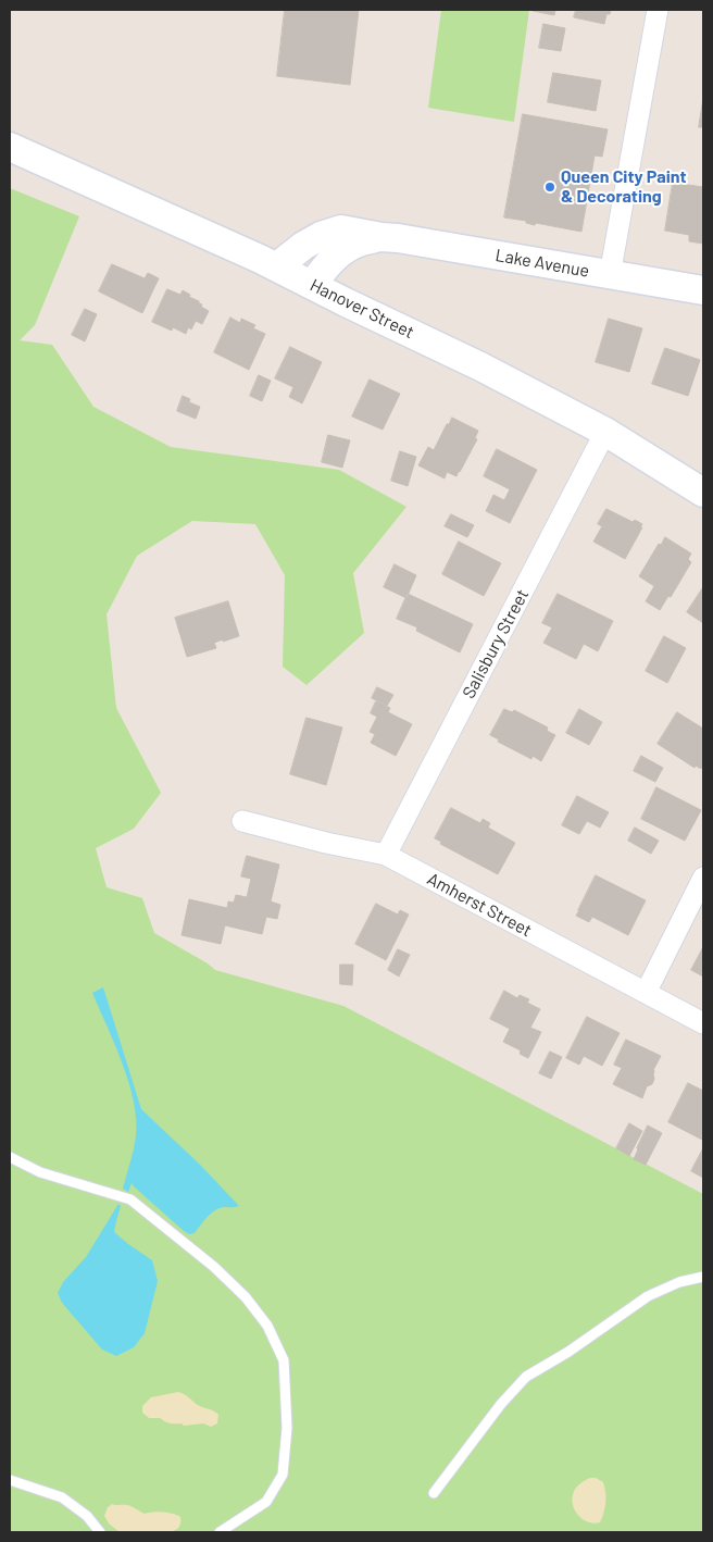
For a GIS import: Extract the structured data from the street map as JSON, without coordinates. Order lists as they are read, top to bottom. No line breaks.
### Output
{"streets":{"main road":["Lake Avenue","Hanover Street"],"street":["Salisbury Street","Amherst Street"]},"crossings":[["Lake Avenue","Hanover Street"],["Hanover Street","Salisbury Street"],["Salisbury Street","Amherst Street"]],"places":["Queen City Paint & Decorating"]}
